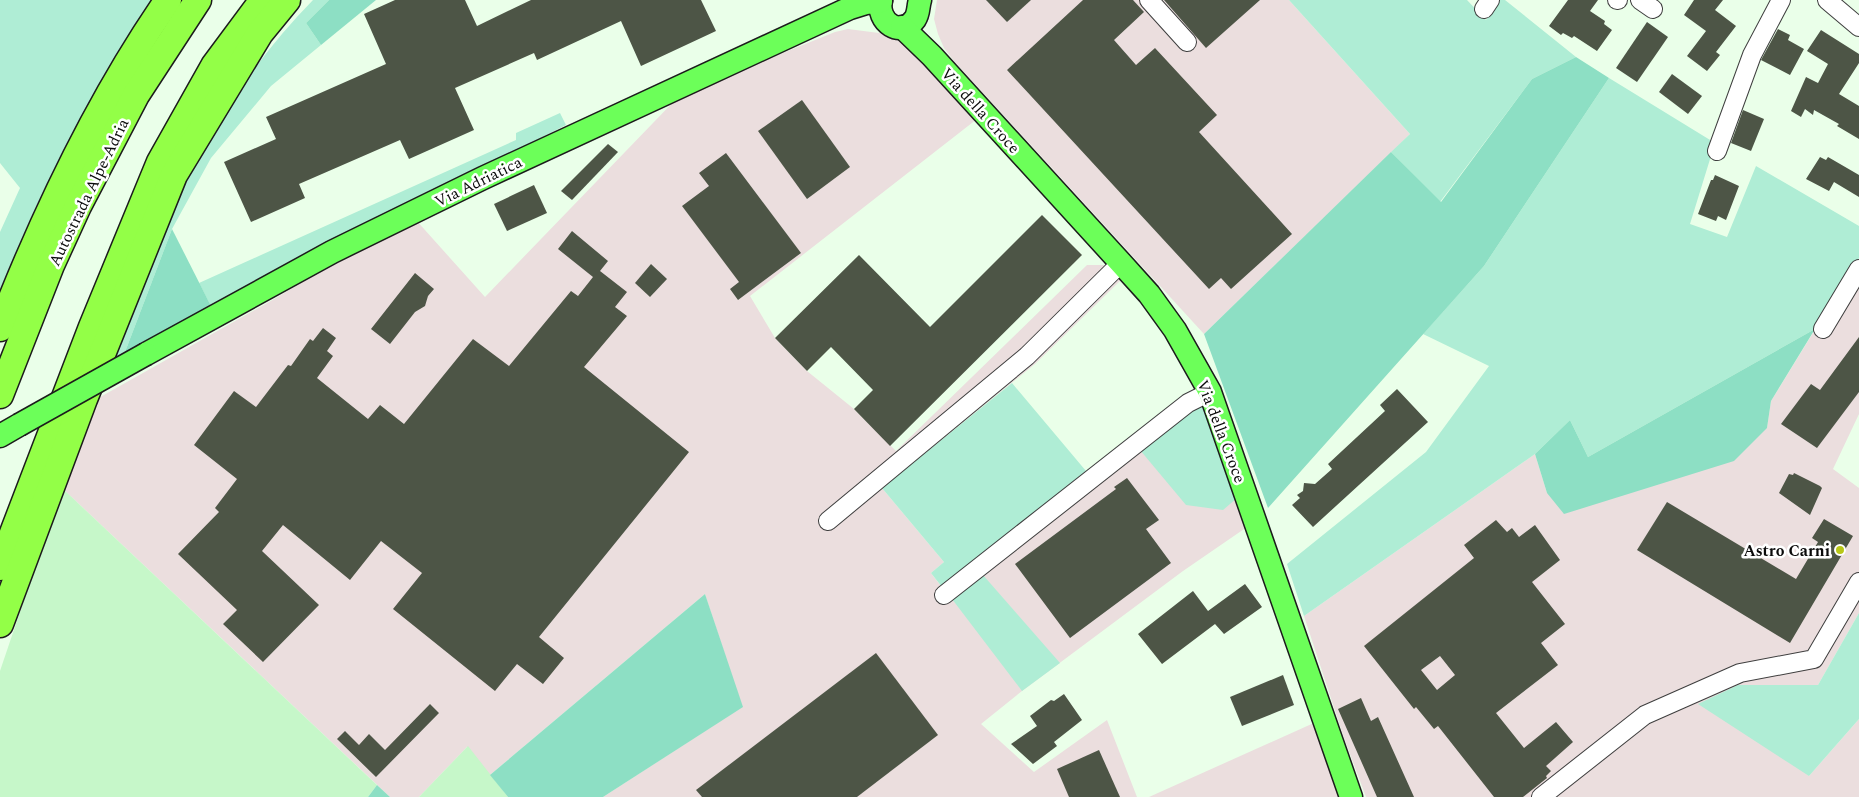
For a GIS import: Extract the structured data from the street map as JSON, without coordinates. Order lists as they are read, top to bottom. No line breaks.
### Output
{"streets":{"highway":["Autostrada Alpe-Adria"],"main road":["Via della Croce","Via Adriatica"]},"crossings":[["Via della Croce","Via Adriatica"]],"places":["Astro Carni"]}
